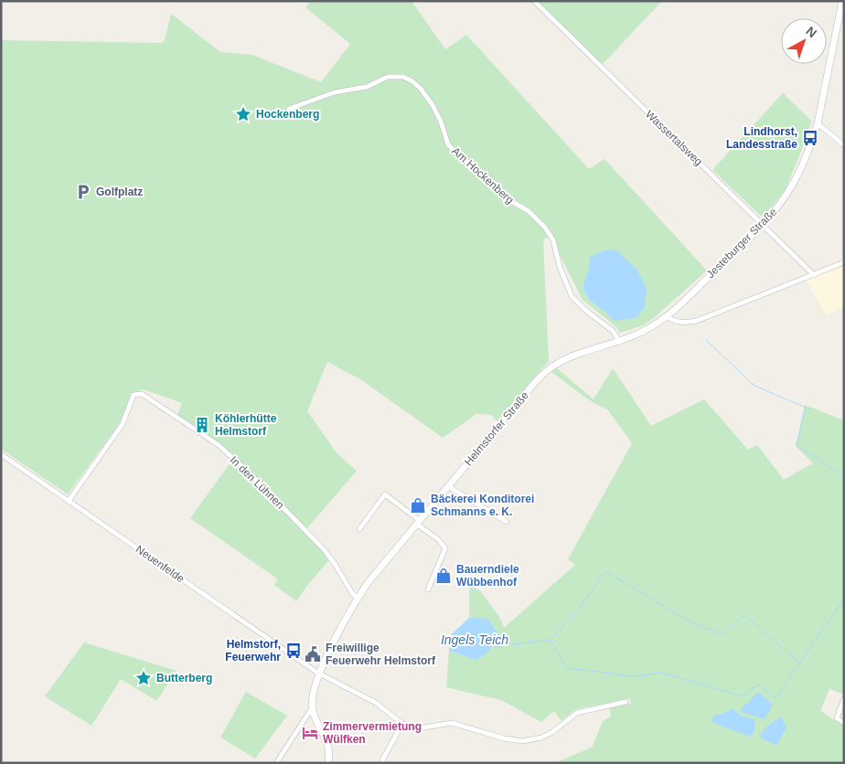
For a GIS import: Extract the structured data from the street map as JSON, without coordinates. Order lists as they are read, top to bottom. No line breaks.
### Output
{"streets":{"main road":["Jesteburger Straße","Helmstorfer Straße"],"street":["Wassertalsweg","Am Hockenberg","In den Lühnen","Neuenfelde"]},"crossings":[["Wassertalsweg","Jesteburger Straße"],["Am Hockenberg","Helmstorfer Straße"],["Jesteburger Straße","Helmstorfer Straße"],["Helmstorfer Straße","In den Lühnen"],["Helmstorfer Straße","Neuenfelde"],["In den Lühnen","Neuenfelde"]],"water":["Ingels Teich"],"places":{"place":["Hockenberg","Butterberg"],"bus stop":["Lindhorst, Landesstraße","Helmstorf, Feuerwehr"],"parking":["Golfplatz"],"building":["Köhlerhütte Helmstorf"],"shop":["Bäckerei Konditorei Schmanns e. K.","Bauerndiele Wübbenhof"],"public building":["Freiwillige Feuerwehr Helmstorf"],"hotel":["Zimmervermietung Wülfken"]},"north":"top right"}
